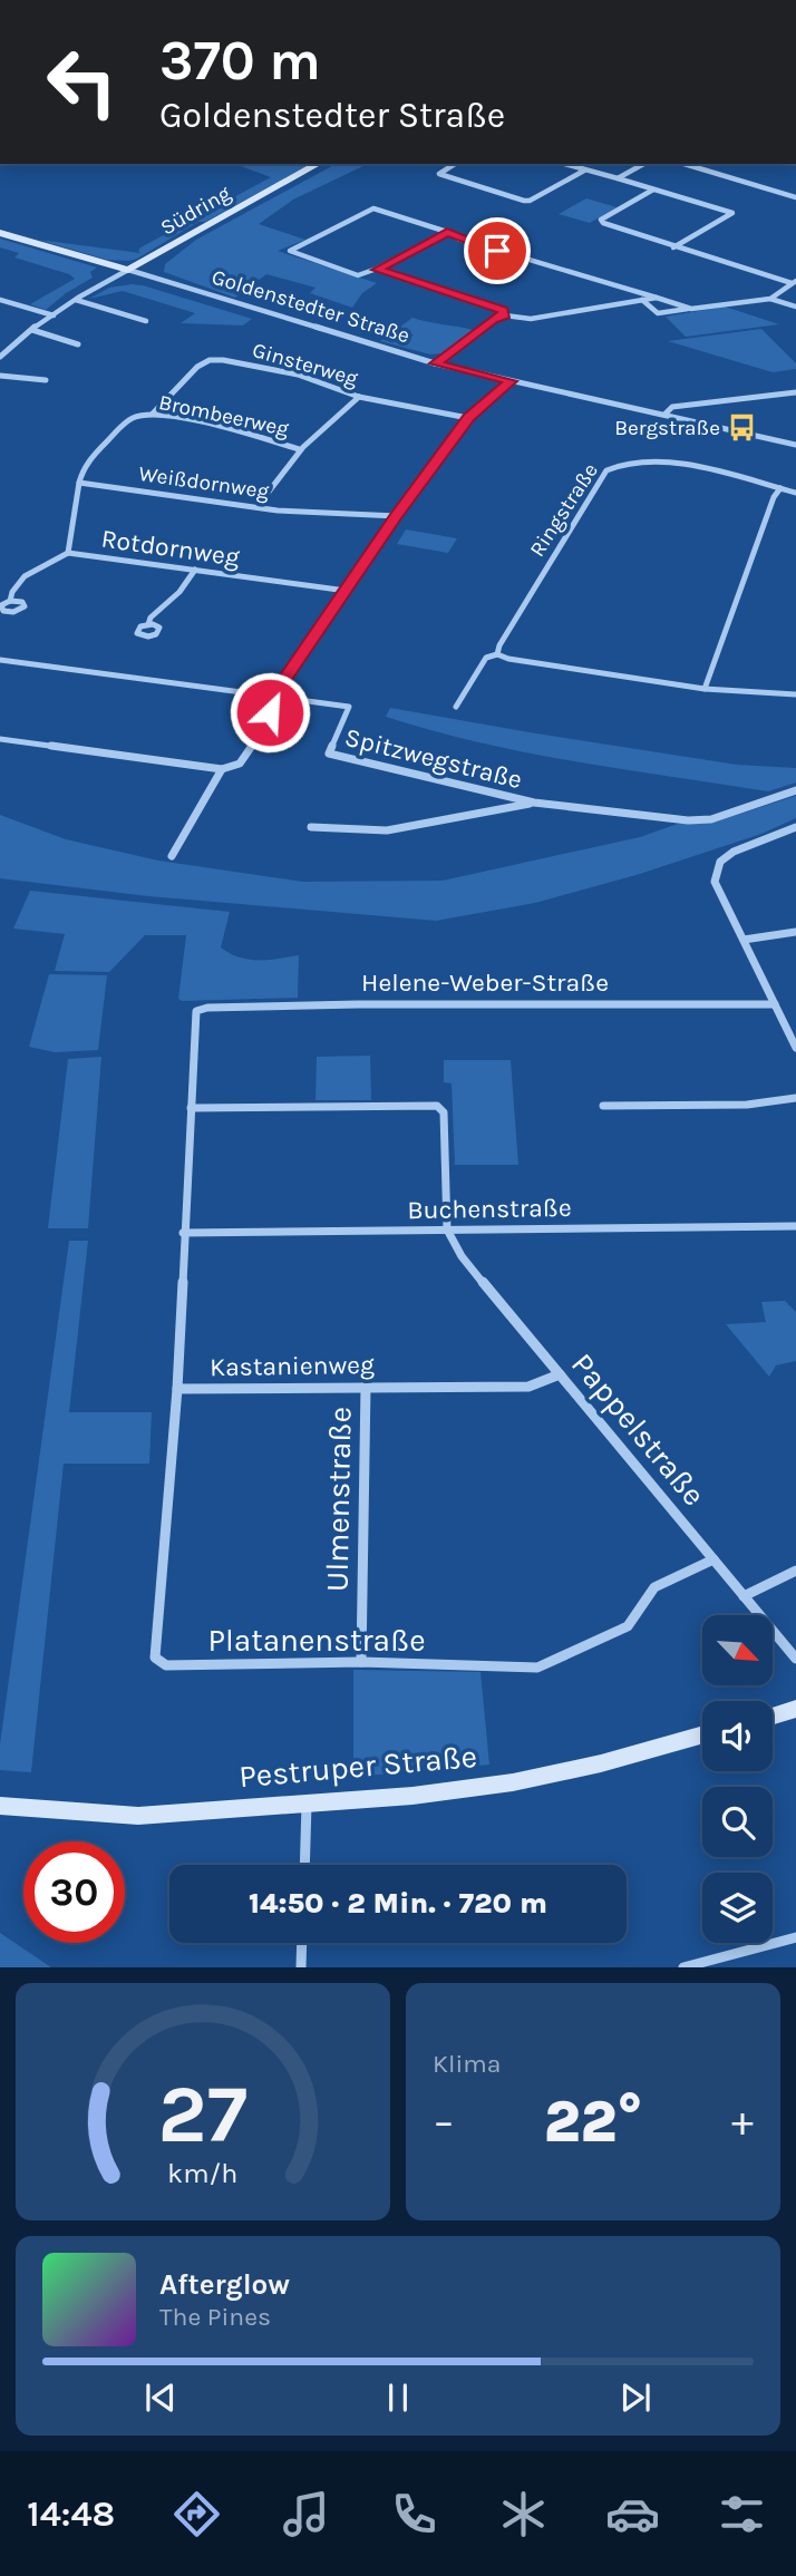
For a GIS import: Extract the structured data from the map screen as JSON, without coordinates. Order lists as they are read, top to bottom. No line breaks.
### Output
{"streets":{"main road":["Südring","Goldenstedter Straße","Pestruper Straße"],"street":["Ginsterweg","Brombeerweg","Weißdornweg","Ringstraße","Rotdornweg","Spitzwegstraße","Helene-Weber-Straße","Buchenstraße","Kastanienweg","Pappelstraße","Ulmenstraße","Platanenstraße"]},"crossings":[["Südring","Goldenstedter Straße"],["Ginsterweg","Brombeerweg"],["Brombeerweg","Weißdornweg"],["Helene-Weber-Straße","Kastanienweg"],["Buchenstraße","Kastanienweg"],["Buchenstraße","Pappelstraße"],["Kastanienweg","Pappelstraße"],["Kastanienweg","Ulmenstraße"],["Kastanienweg","Platanenstraße"],["Pappelstraße","Platanenstraße"],["Ulmenstraße","Platanenstraße"]],"places":{"bus stop":["Bergstraße"]},"north":"bottom right","page":{"turn":["370 m","Goldenstedter Straße"],"limit":"30","trip":"14:50 · 2 Min. · 720 m","tile":"Klima","heat":["−","22°","+"],"song":["Afterglow","The Pines"],"tabs":"14:48","gauge":["27","km/h"]}}
